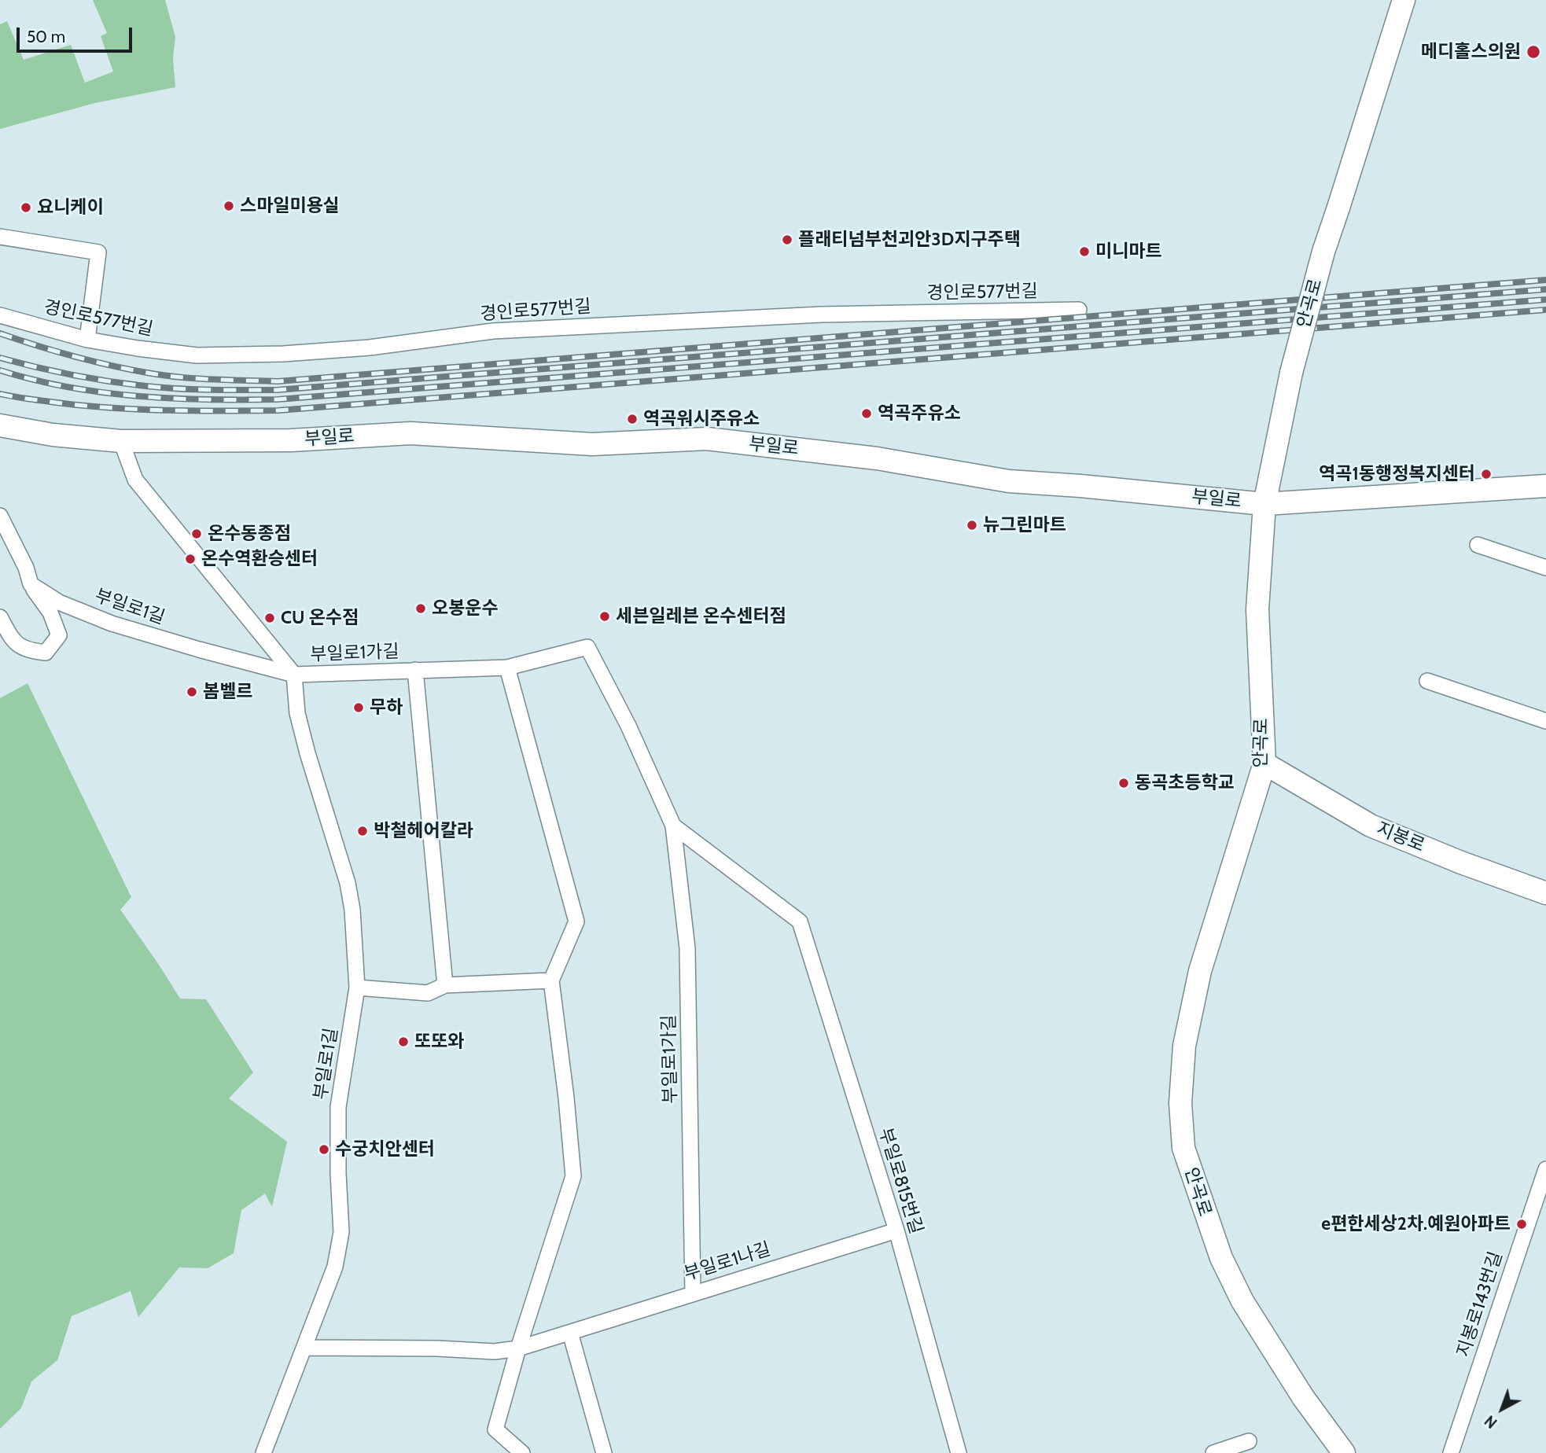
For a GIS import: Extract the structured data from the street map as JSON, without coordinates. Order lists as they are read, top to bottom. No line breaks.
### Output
{"streets":{"street":["경인로577번길","안곡로","부일로","부일로1길","부일로1가길","지봉로","부일로815번길","부일로1나길","지봉로143번길"]},"crossings":[["안곡로","부일로"],["안곡로","지봉로"],["부일로1길","부일로1가길"],["부일로1길","부일로1나길"],["부일로1가길","부일로815번길"],["부일로1가길","부일로1나길"],["부일로815번길","부일로1나길"]],"places":["메디홀스의원","스마일미용실","요니케이","플래티넘부천괴안3D지구주택","미니마트","역곡주유소","역곡워시주유소","역곡1동행정복지센터","뉴그린마트","온수동종점","온수역환승센터","오봉운수","세븐일레븐 온수센터점","CU 온수점","봄벨르","무하","동곡초등학교","박철헤어칼라","또또와","수궁치안센터","e편한세상2차.예원아파트"],"scale_bar":"50 m","north":"bottom left"}
